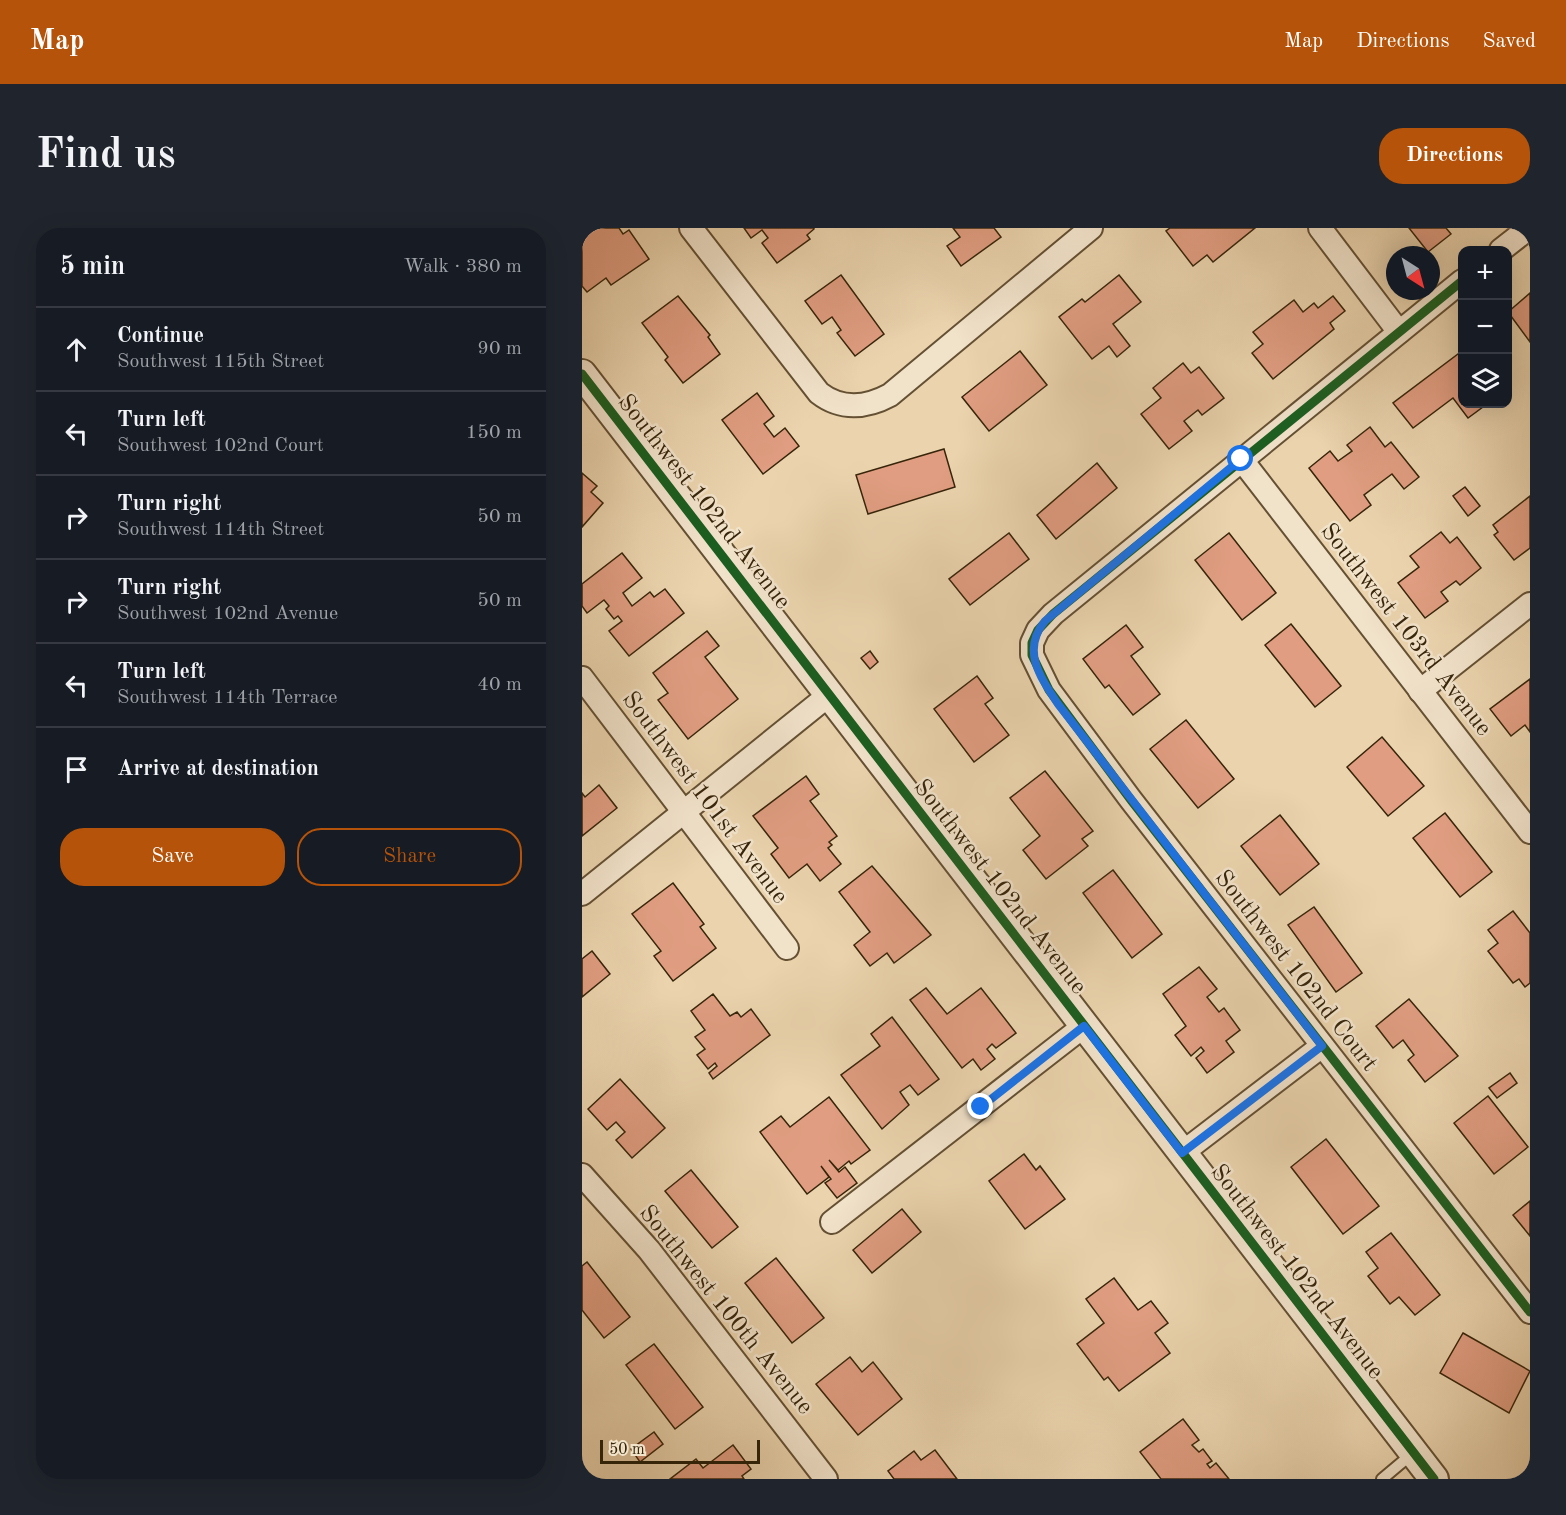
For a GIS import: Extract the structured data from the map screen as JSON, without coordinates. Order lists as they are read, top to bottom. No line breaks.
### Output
{"streets":{"street":["Southwest 102nd Avenue","Southwest 103rd Avenue","Southwest 101st Avenue","Southwest 102nd Court","Southwest 100th Avenue"]},"crossings":[["Southwest 103rd Avenue","Southwest 102nd Court"]],"scale_bar":"50 m","north":"bottom right","page":{"header":"Map","nav":["Map","Directions","Saved"],"buttons":["Directions",["Save","Share"]],"title":"Find us","heading":["5 min","Walk · 380 m"],"map_buttons":["+","−"],"list":[["Continue","Southwest 115th Street","90 m"],["Turn left","Southwest 102nd Court","150 m"],["Turn right","Southwest 114th Street","50 m"],["Turn right","Southwest 102nd Avenue","50 m"],["Turn left","Southwest 114th Terrace","40 m"],"Arrive at destination"],"scale":"50 m"}}
